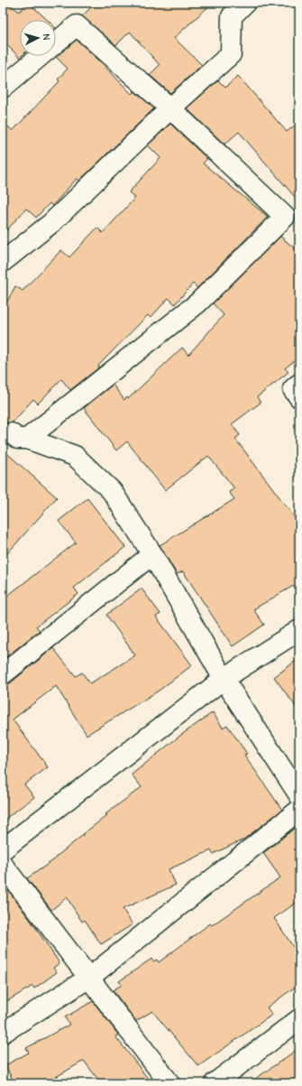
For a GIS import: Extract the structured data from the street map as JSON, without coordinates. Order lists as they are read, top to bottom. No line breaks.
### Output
{"north":"right"}
